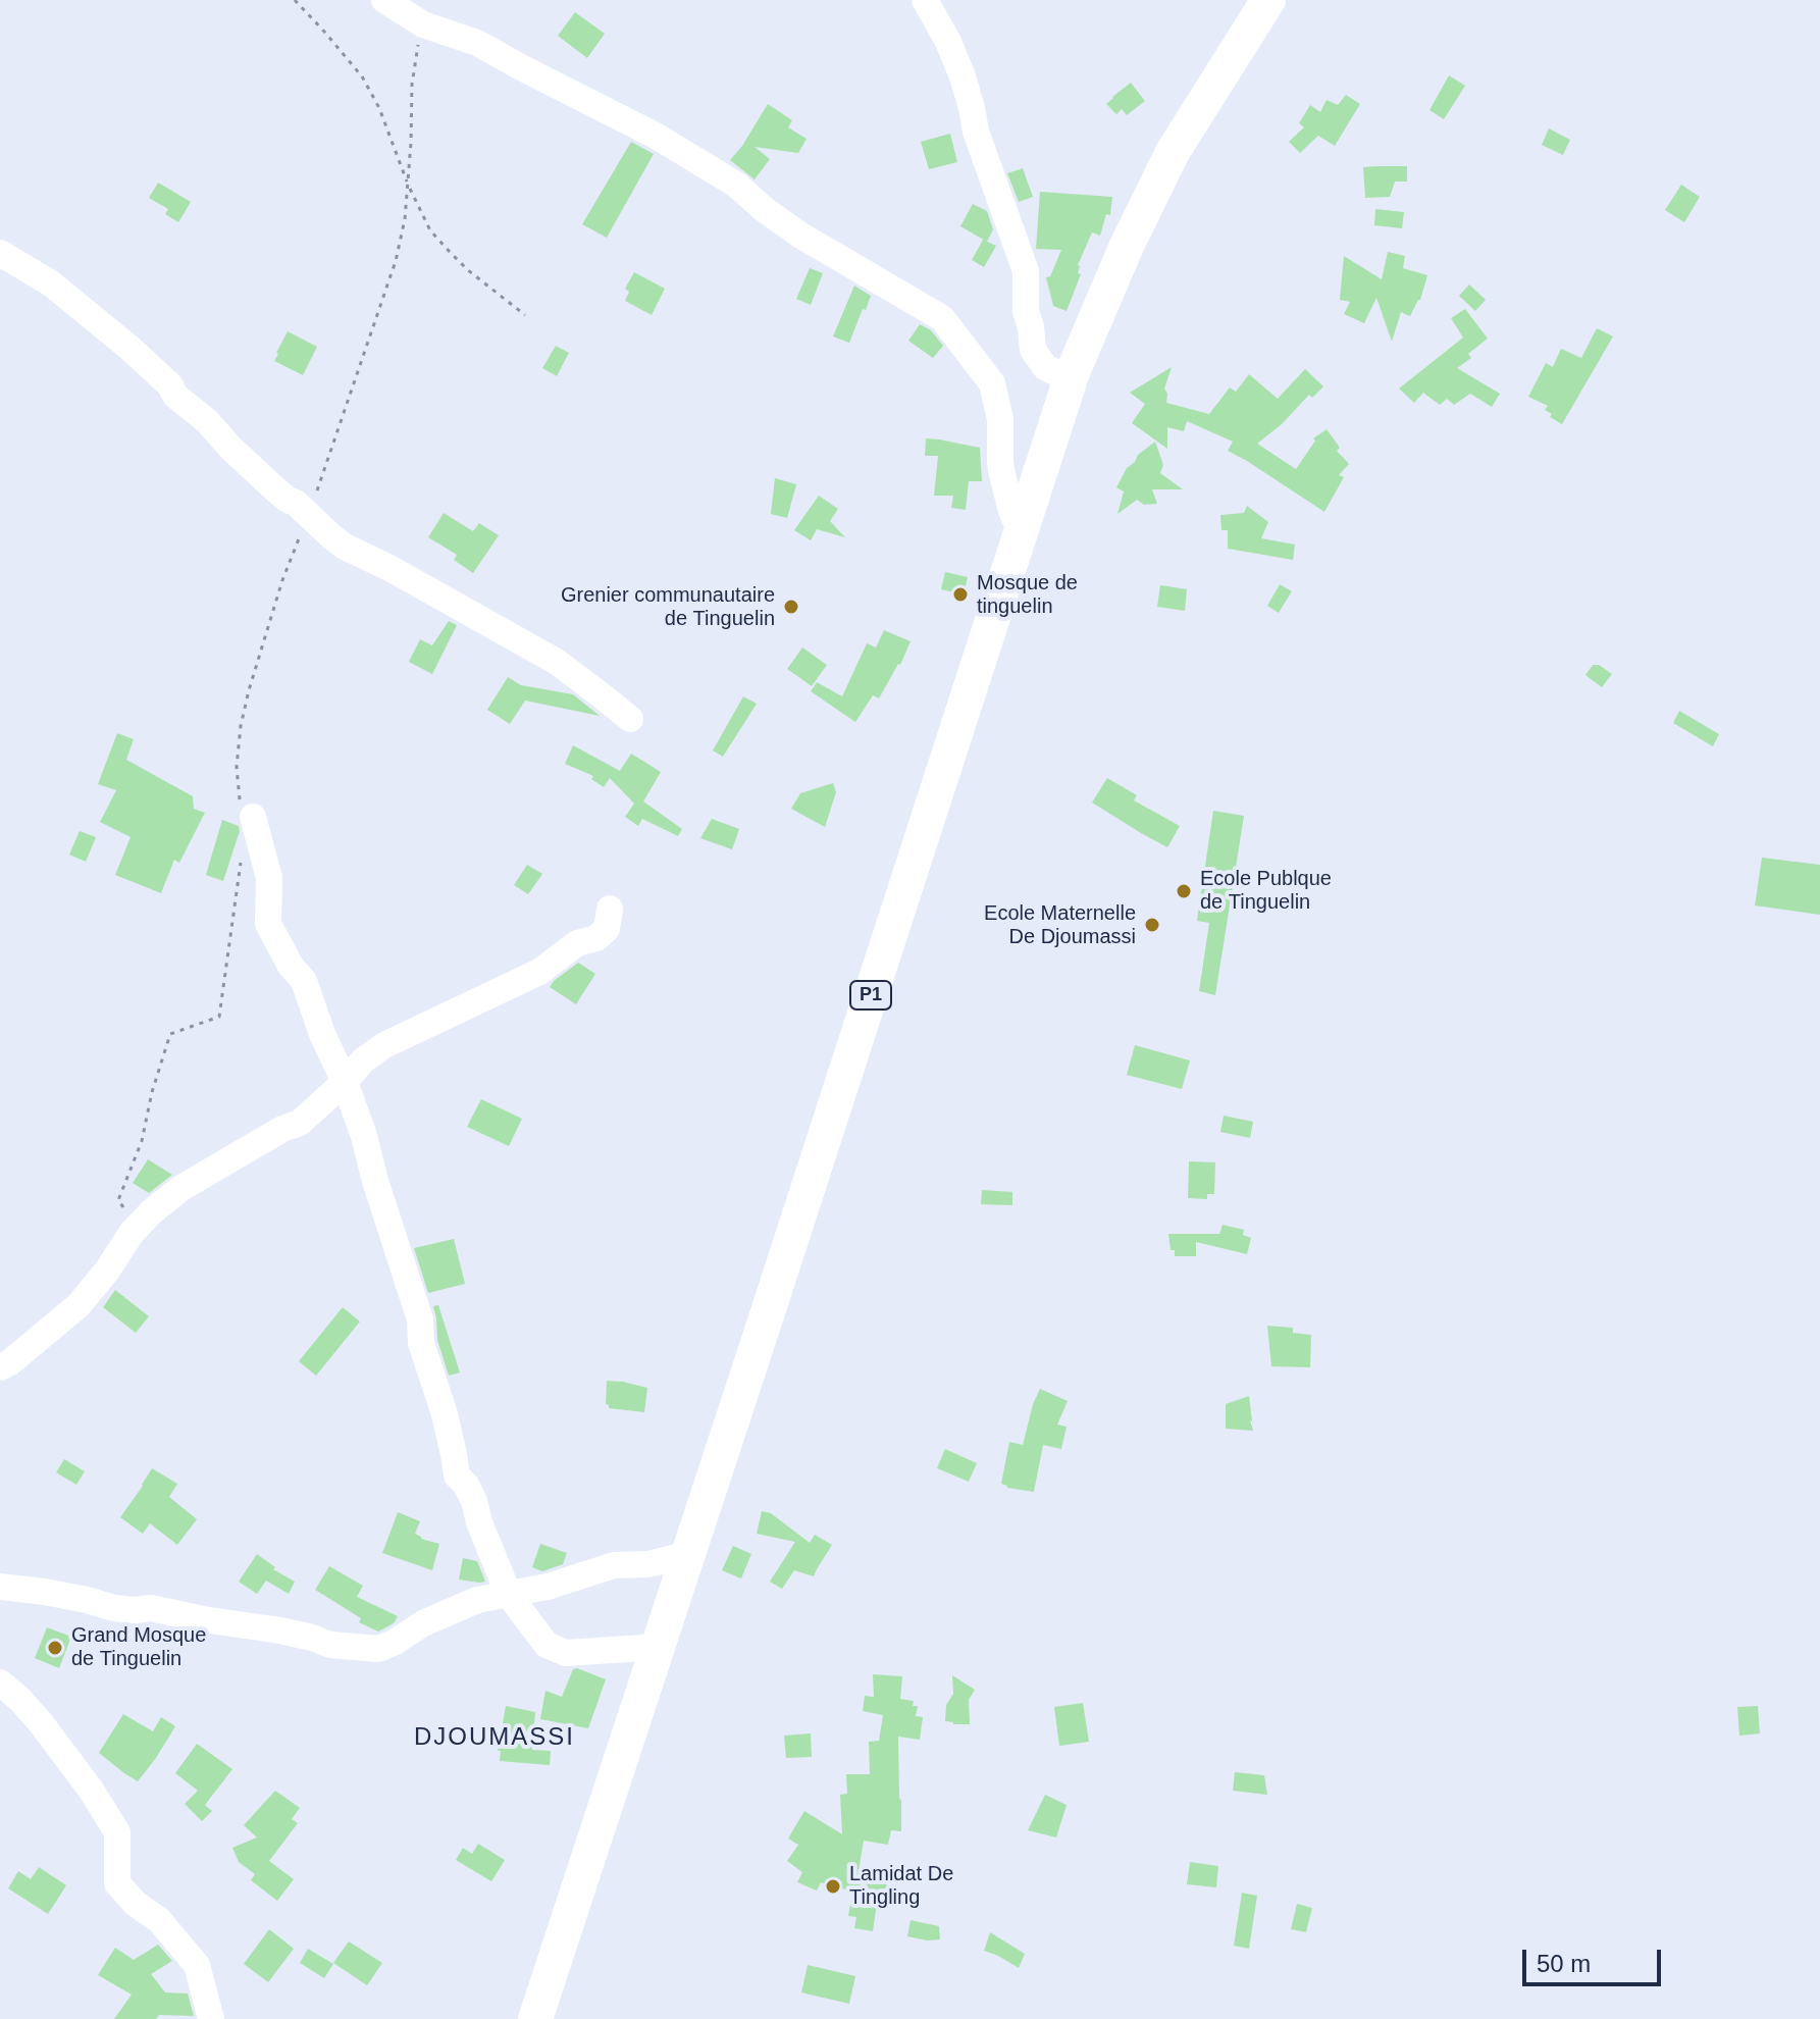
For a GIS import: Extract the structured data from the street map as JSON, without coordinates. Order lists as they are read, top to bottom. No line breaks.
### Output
{"streets":{"main road":["P1"]},"districts":["DJOUMASSI"],"places":["Mosque de tinguelin","Grenier communautaire de Tinguelin","Ecole Publque de Tinguelin","Ecole Maternelle De Djoumassi","Grand Mosque de Tinguelin","Lamidat De Tingling"],"scale_bar":"50 m"}
